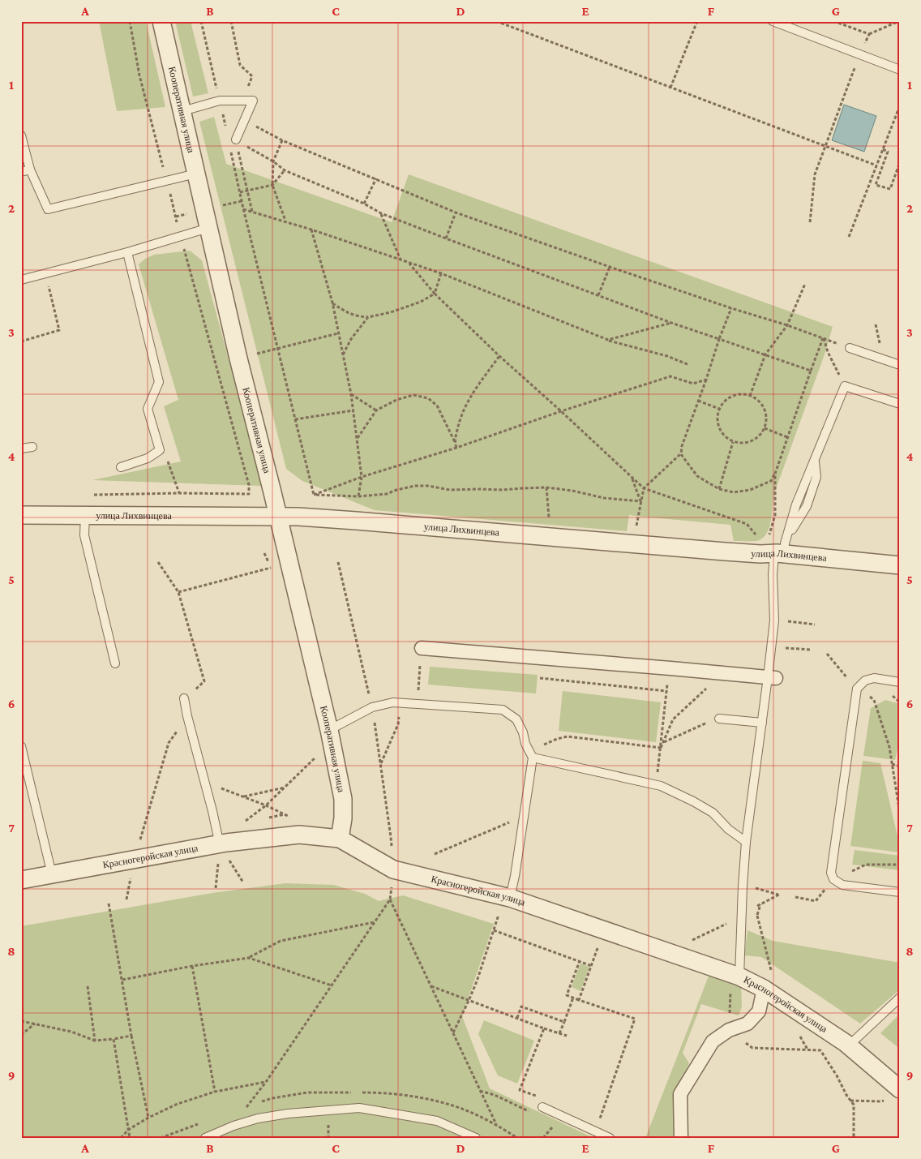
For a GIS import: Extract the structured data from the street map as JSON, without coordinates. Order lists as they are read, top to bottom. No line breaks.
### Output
{"streets":{"street":["Кооперативная улица","улица Лихвинцева","Красногеройская улица"]},"crossings":[["Кооперативная улица","улица Лихвинцева"],["Кооперативная улица","Красногеройская улица"]],"grid":{"columns":["A","B","C","D","E","F","G"],"rows":["1","2","3","4","5","6","7","8","9"]}}
